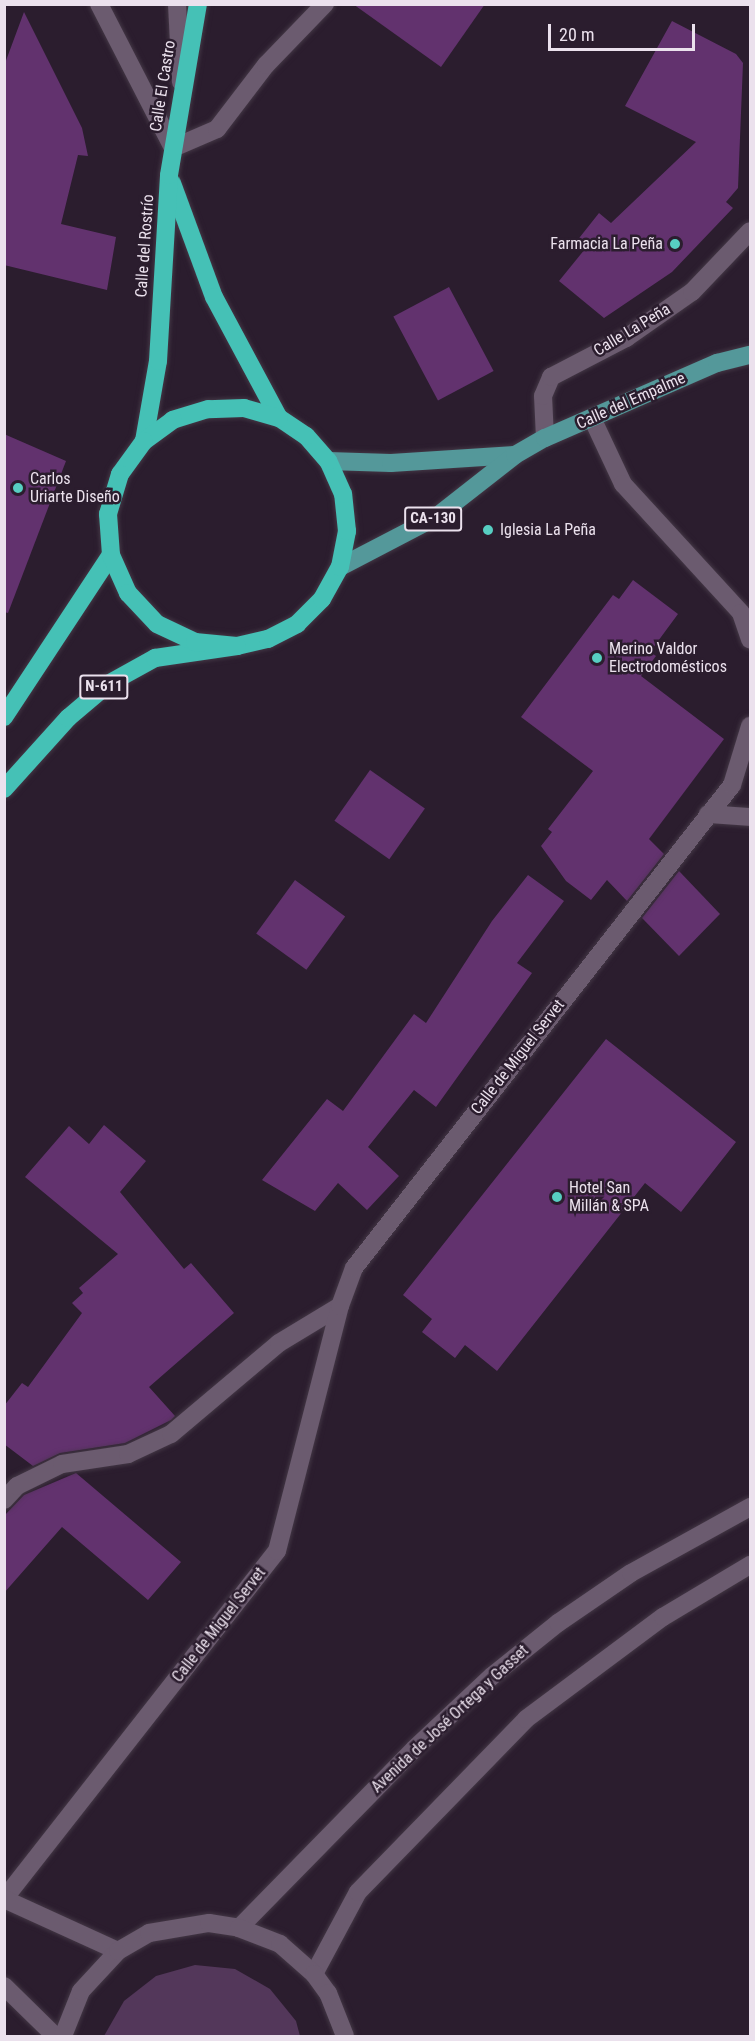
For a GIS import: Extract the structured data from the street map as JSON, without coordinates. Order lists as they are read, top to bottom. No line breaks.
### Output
{"streets":{"highway":["Calle El Castro","Calle del Rostrío","N-611"],"main road":["Calle del Empalme","CA-130"],"street":["Calle La Peña","Calle de Miguel Servet","Avenida de José Ortega y Gasset"]},"crossings":[["Calle El Castro","Calle del Rostrío"],["Calle del Rostrío","N-611"],["Calle La Peña","Calle del Empalme"],["Calle del Empalme","N-611"]],"places":["Farmacia La Peña","Carlos Uriarte Diseño","Iglesia La Peña","Merino Valdor Electrodomésticos","Hotel San Millán & SPA"],"scale_bar":"20 m"}
